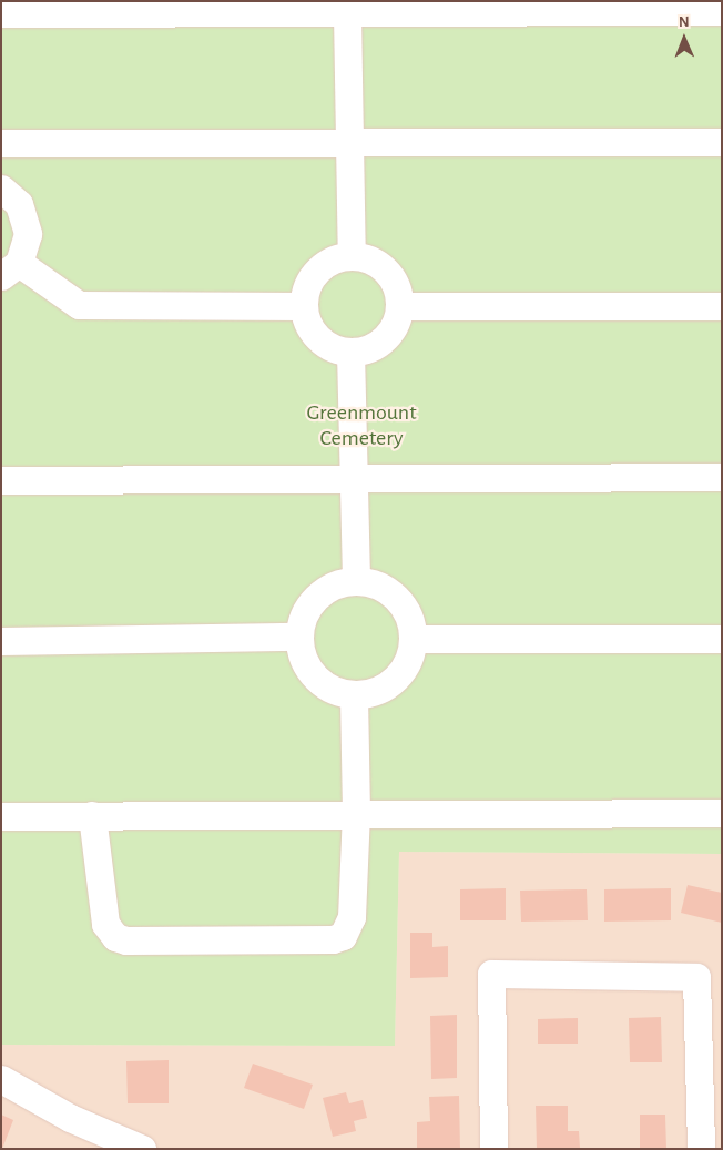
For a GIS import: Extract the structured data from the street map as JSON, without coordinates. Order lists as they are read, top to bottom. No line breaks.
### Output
{"parks":["Greenmount Cemetery"],"north":"top"}
